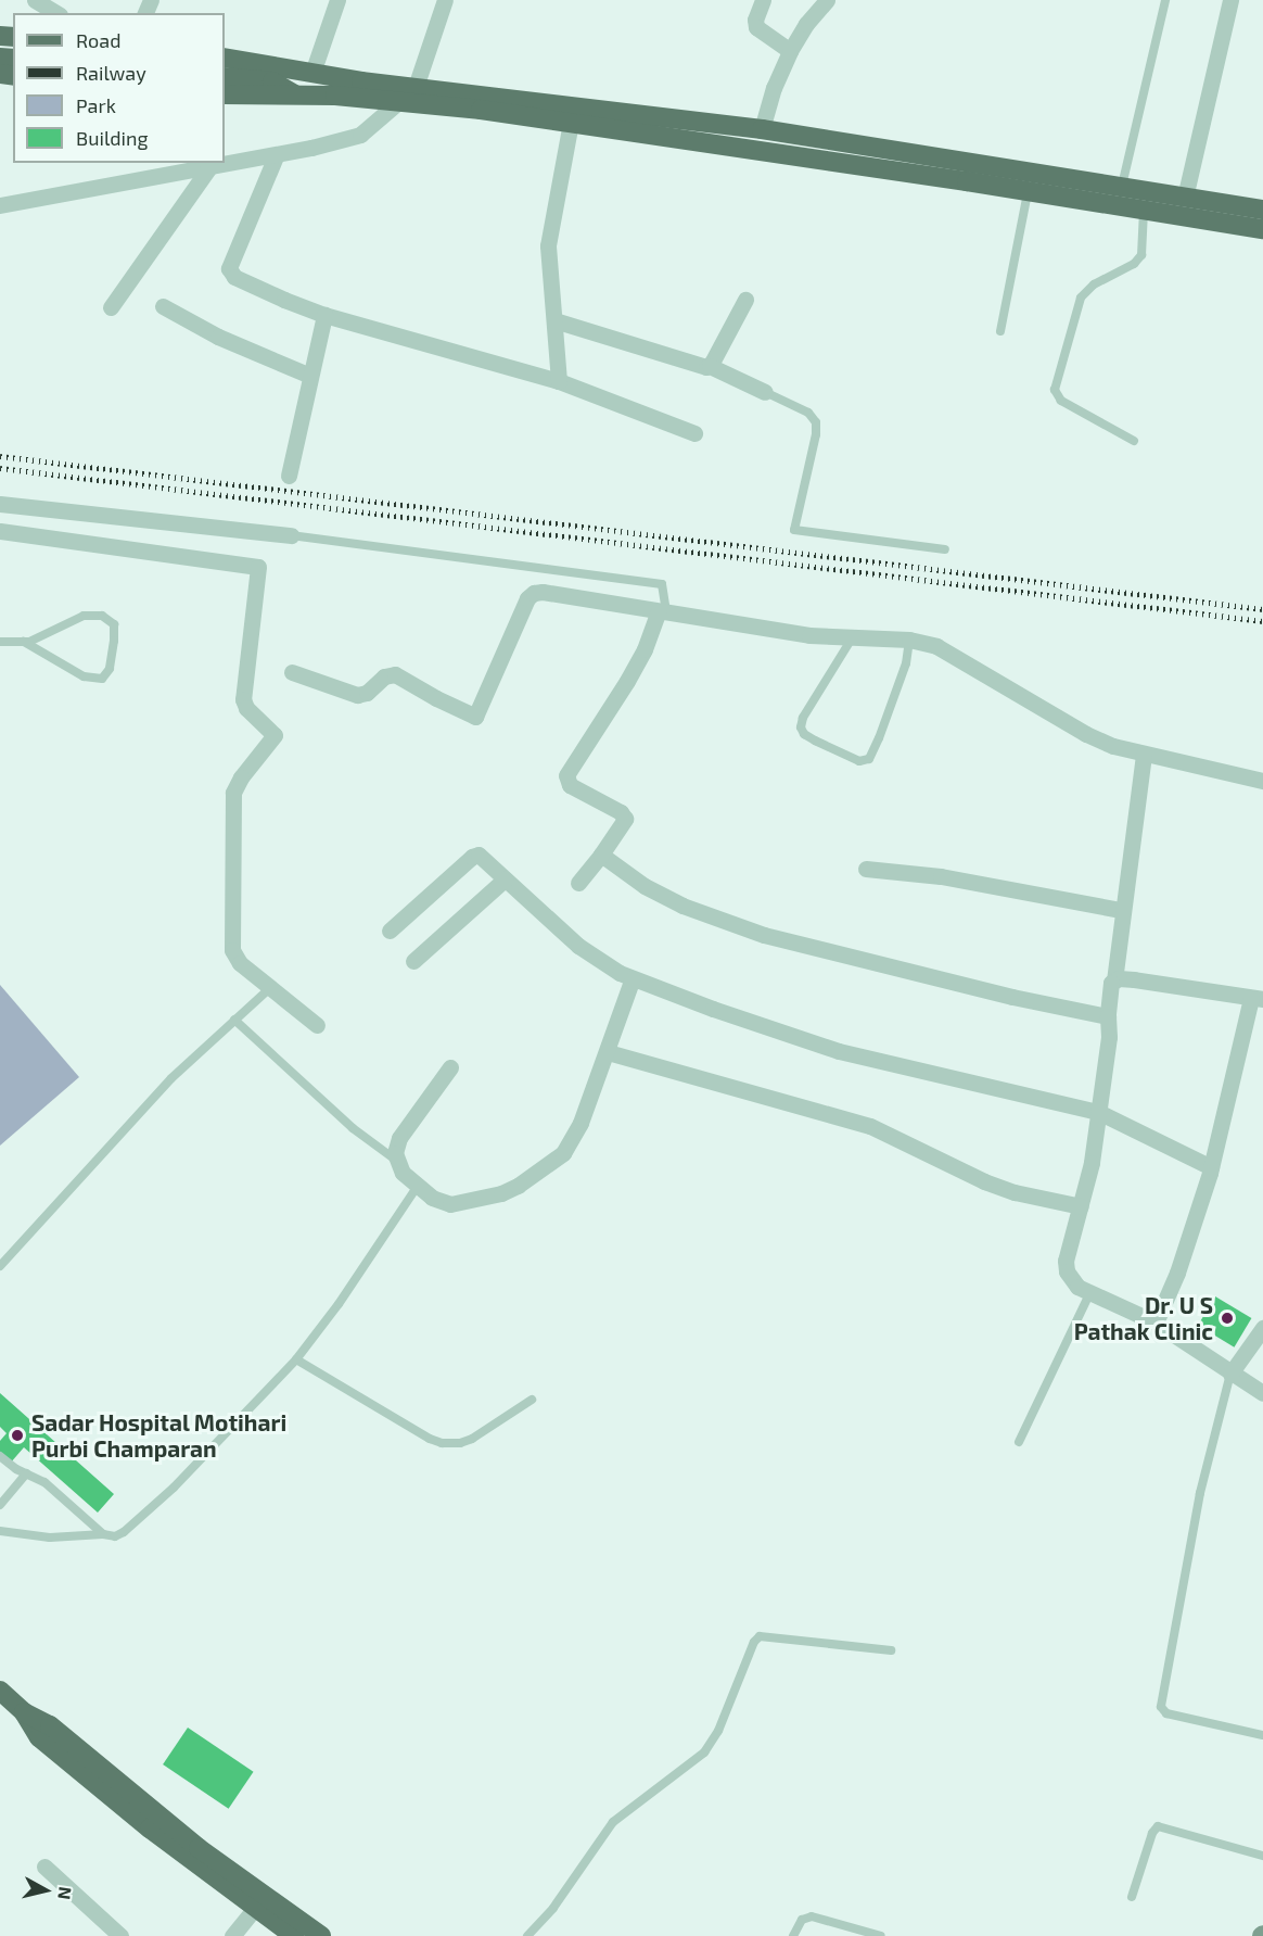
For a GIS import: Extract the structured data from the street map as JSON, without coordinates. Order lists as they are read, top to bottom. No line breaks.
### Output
{"places":["Dr. U S Pathak Clinic","Sadar Hospital Motihari Purbi Champaran"],"legend":["Road","Railway","Park","Building"],"north":"right"}
